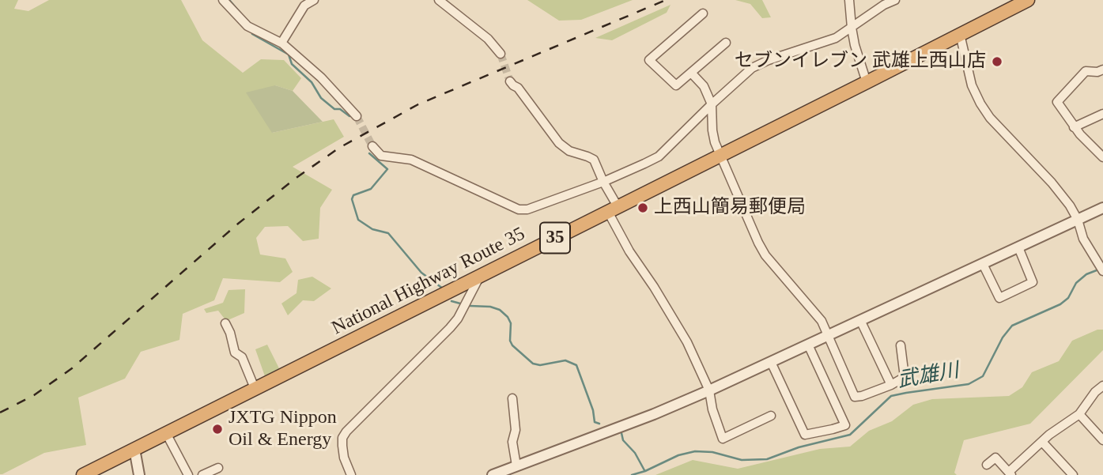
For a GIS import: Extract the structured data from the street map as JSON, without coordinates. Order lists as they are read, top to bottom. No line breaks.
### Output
{"streets":{"highway":["35","National Highway Route 35"]},"water":["武雄川"],"places":["セブンイレブン 武雄上西山店","上西山簡易郵便局","JXTG Nippon Oil & Energy"]}
